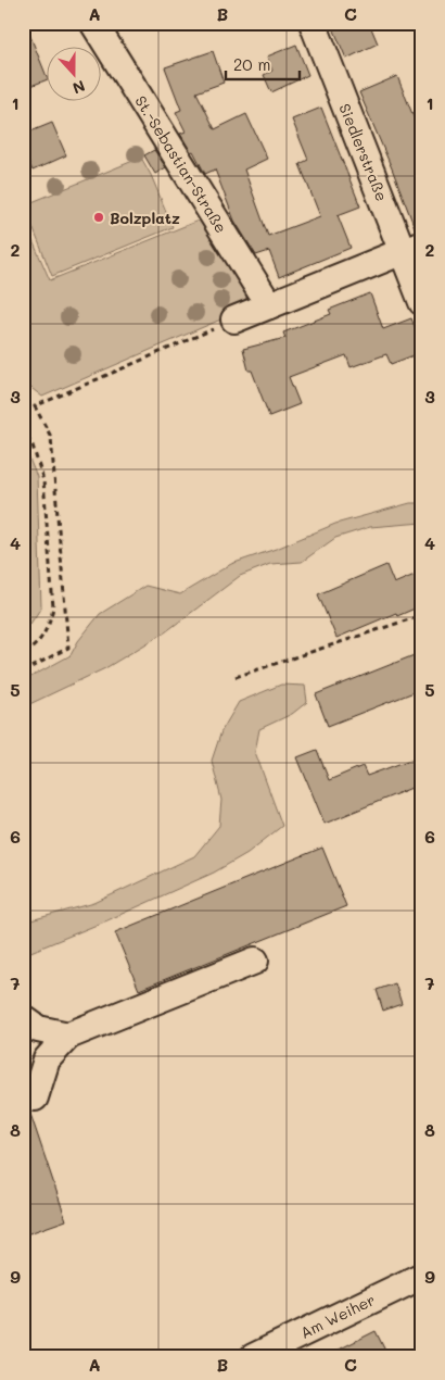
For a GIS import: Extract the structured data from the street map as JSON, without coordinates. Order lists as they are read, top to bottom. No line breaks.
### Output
{"streets":{"street":["Siedlerstraße","St.-Sebastian-Straße","Am Weiher"]},"places":["Bolzplatz"],"scale_bar":"20 m","north":"bottom","grid":{"columns":["A","B","C"],"rows":["1","2","3","4","5","6","7","8","9"]}}
